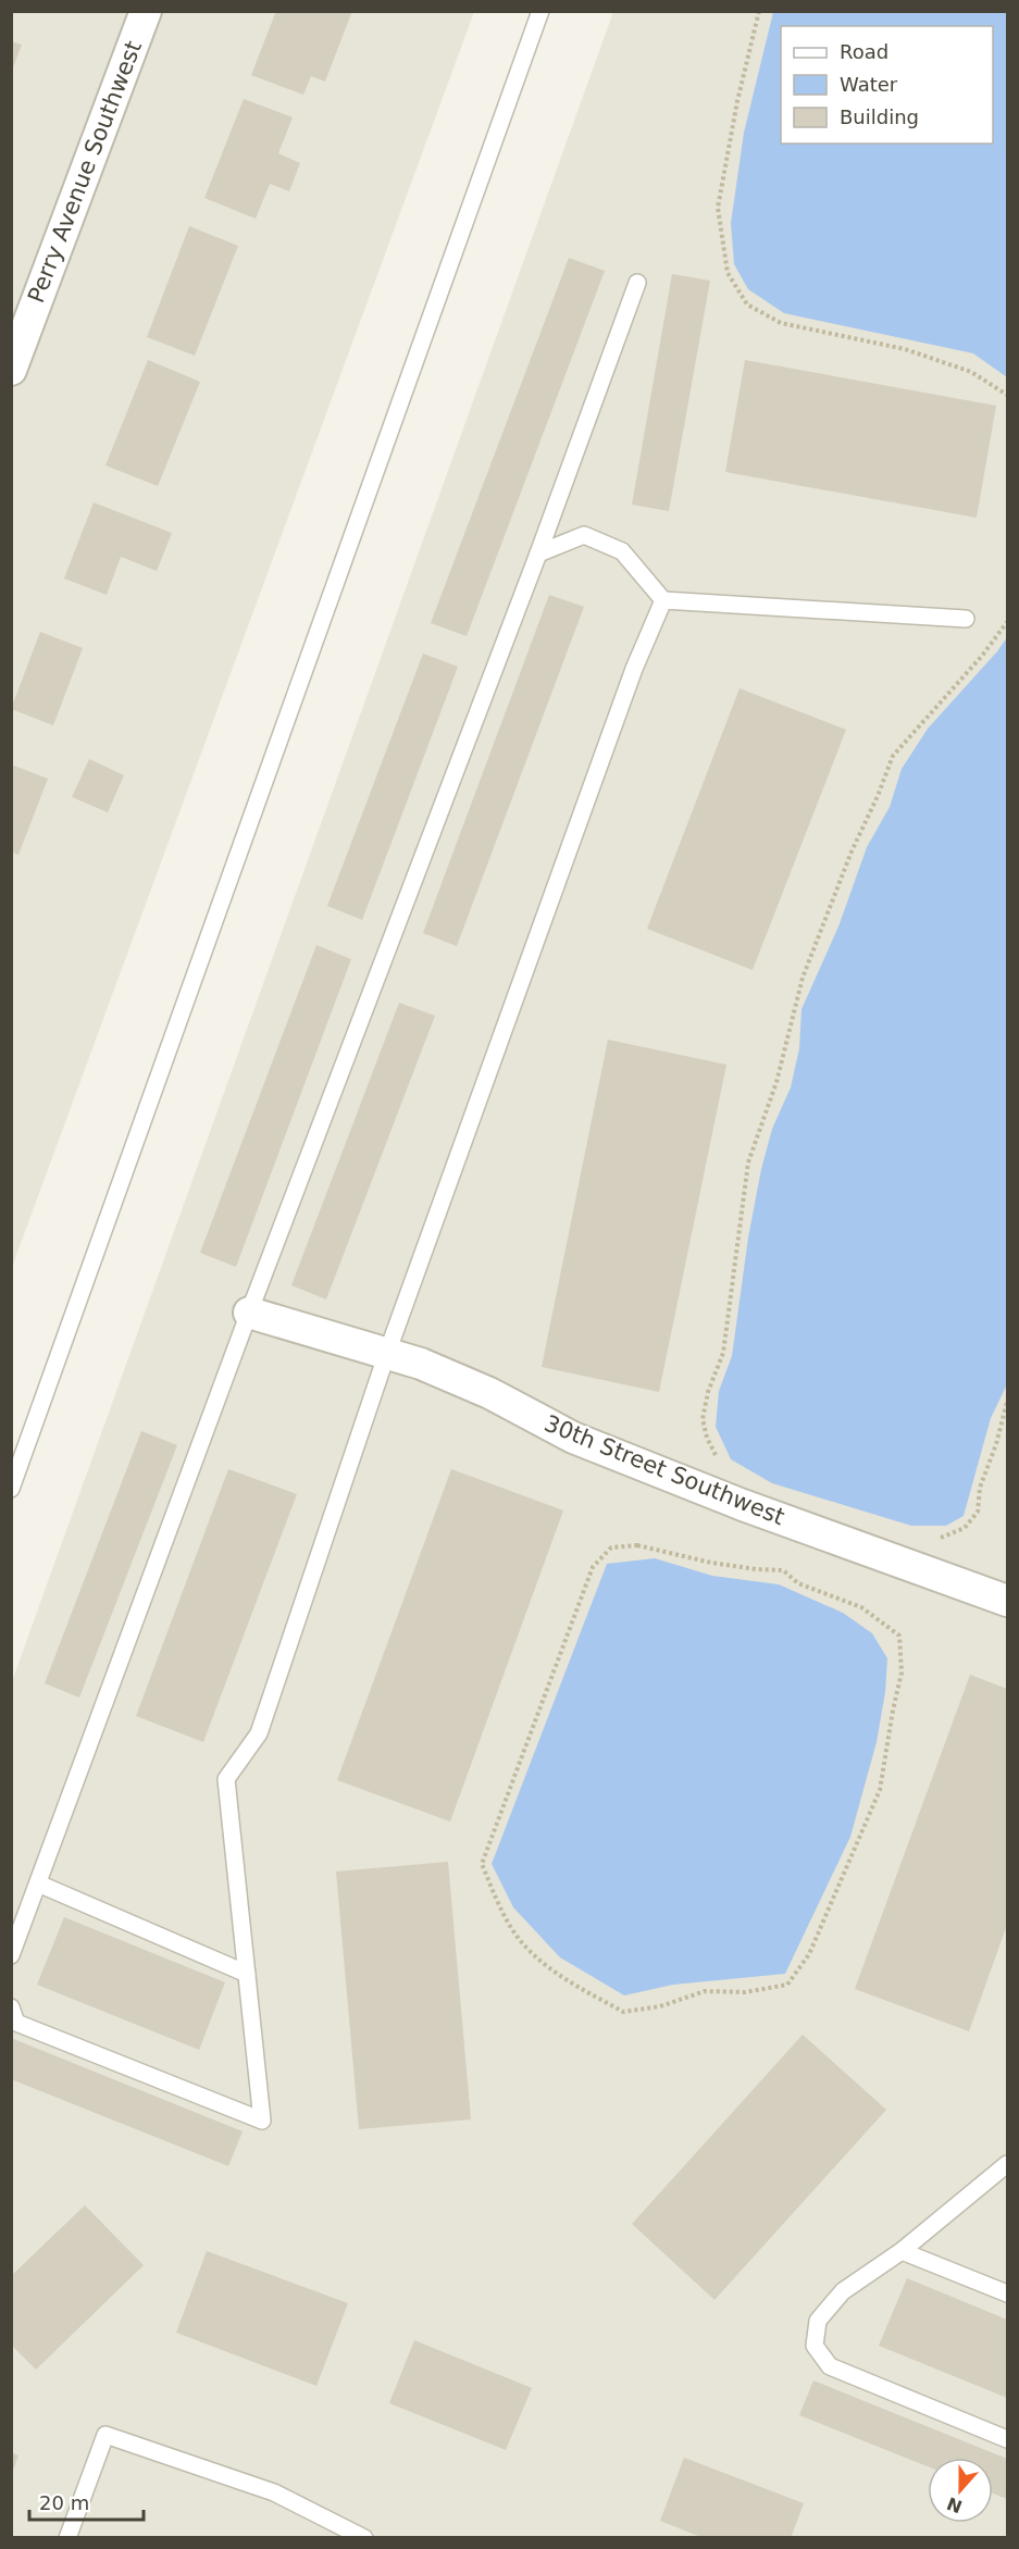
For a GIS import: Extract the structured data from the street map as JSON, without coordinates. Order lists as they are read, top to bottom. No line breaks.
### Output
{"streets":{"street":["Perry Avenue Southwest","30th Street Southwest"]},"legend":["Road","Water","Building"],"scale_bar":"20 m","north":"bottom"}
